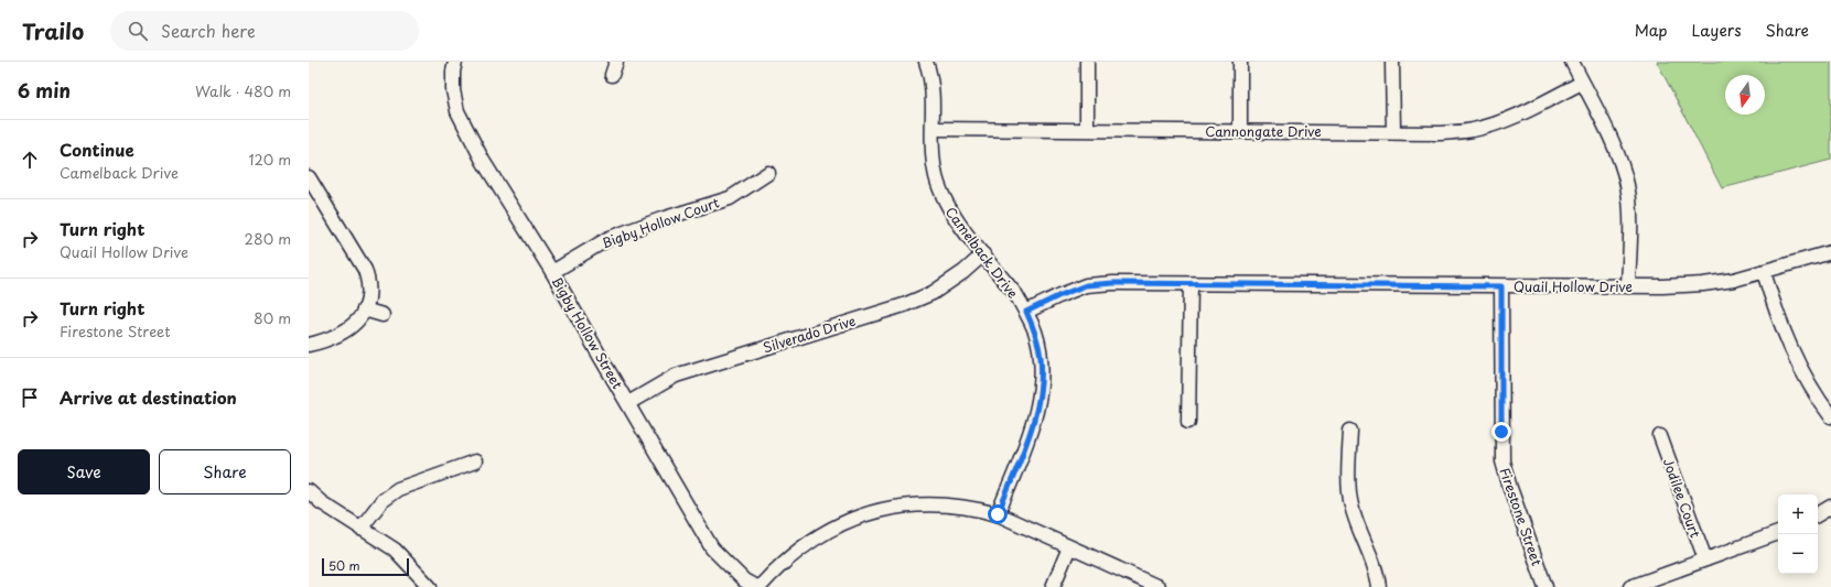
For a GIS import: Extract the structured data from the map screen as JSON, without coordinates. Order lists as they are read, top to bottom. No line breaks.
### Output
{"streets":{"street":["Cannongate Drive","Bigby Hollow Court","Camelback Drive","Quail Hollow Drive","Bigby Hollow Street","Silverado Drive","Jodilee Court","Firestone Street"]},"crossings":[["Cannongate Drive","Camelback Drive"],["Bigby Hollow Court","Bigby Hollow Street"],["Camelback Drive","Quail Hollow Drive"],["Camelback Drive","Silverado Drive"],["Quail Hollow Drive","Firestone Street"],["Bigby Hollow Street","Silverado Drive"]],"scale_bar":"50 m","north":"bottom","page":{"header":"Trailo","search":"Search here","nav":["Map","Layers","Share"],"heading":["6 min","Walk · 480 m"],"list":[["Continue","Camelback Drive","120 m"],["Turn right","Quail Hollow Drive","280 m"],["Turn right","Firestone Street","80 m"],"Arrive at destination"],"buttons":["Save","Share"],"map_buttons":["+","−"],"scale":"50 m"}}
